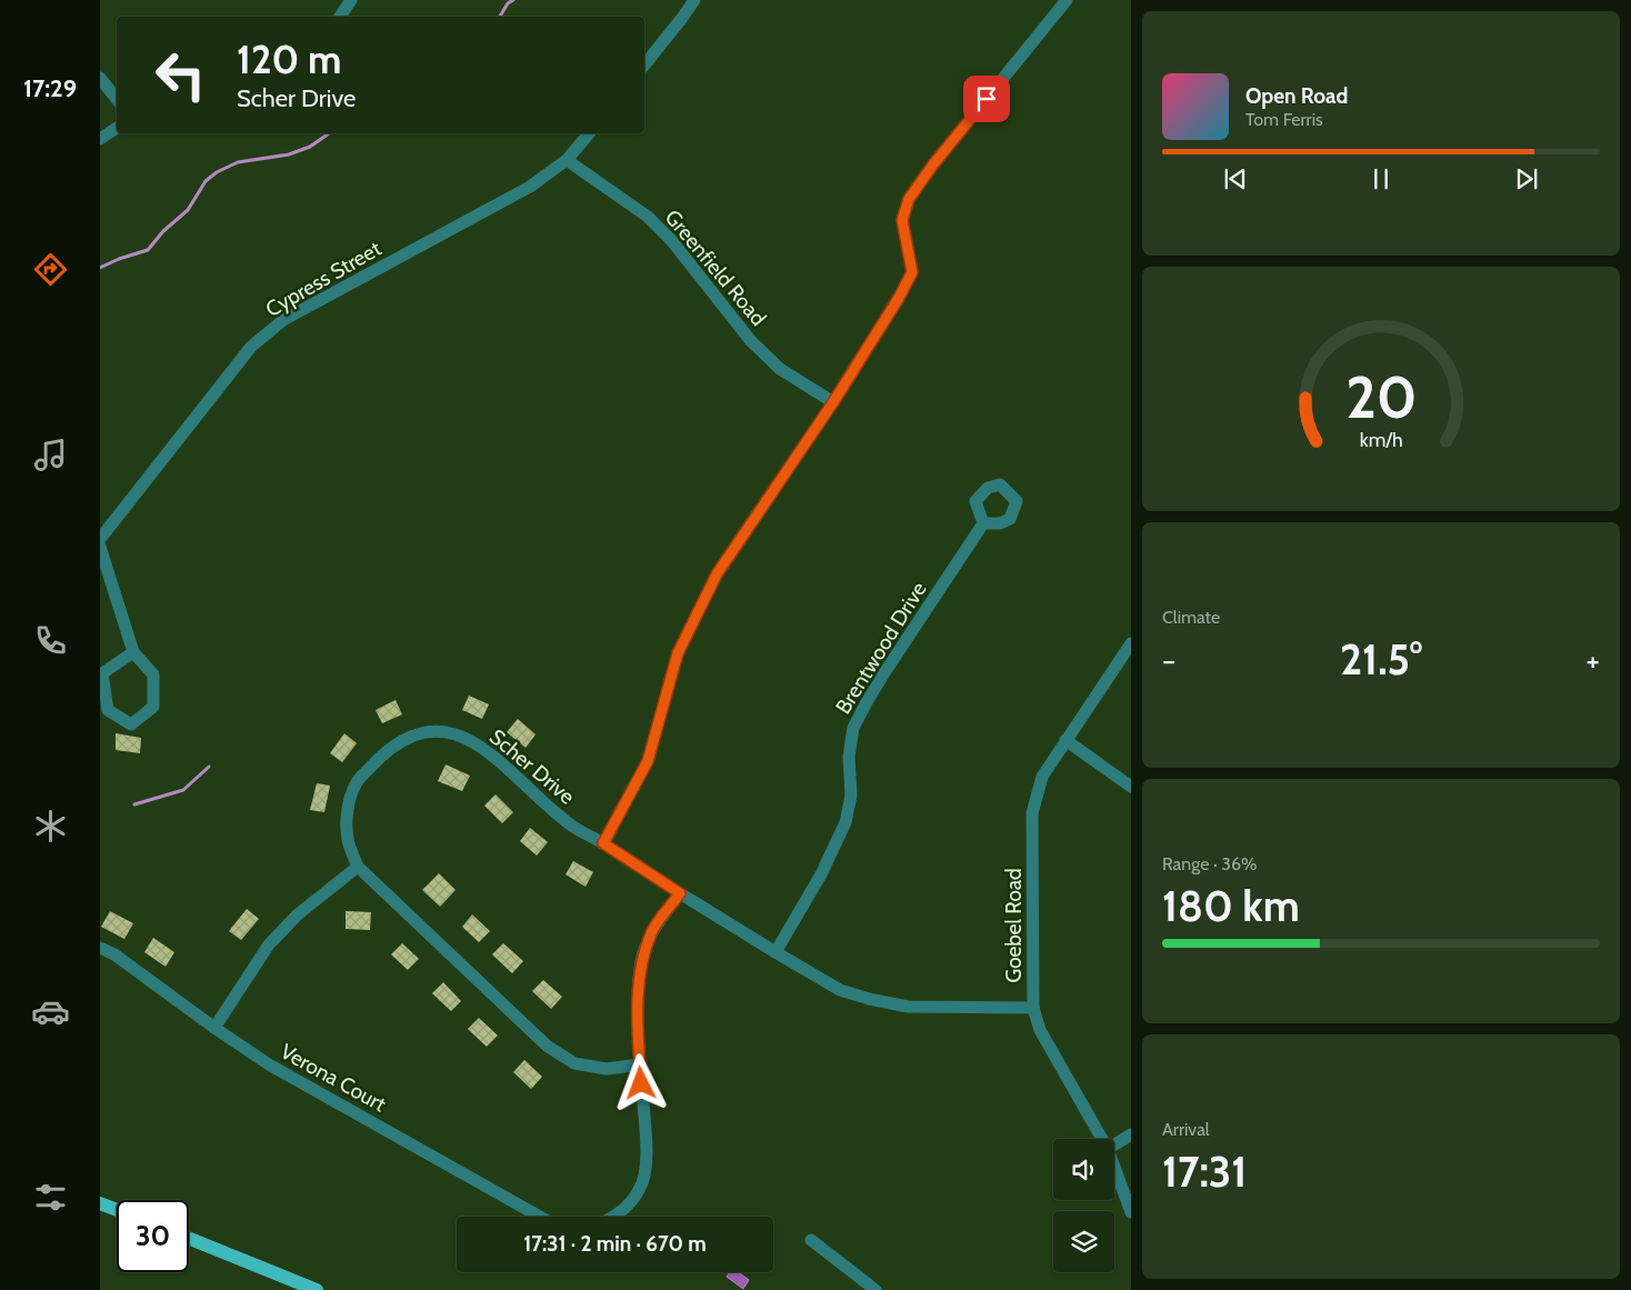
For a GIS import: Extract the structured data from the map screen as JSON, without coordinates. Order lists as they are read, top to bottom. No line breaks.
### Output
{"streets":{"street":["Greenfield Road","Cypress Street","Brentwood Drive","Scher Drive","Goebel Road","Verona Court"]},"crossings":[["Greenfield Road","Cypress Street"],["Brentwood Drive","Scher Drive"],["Scher Drive","Goebel Road"]],"page":{"tabs":"17:29","turn":["120 m","Scher Drive"],"song":["Open Road","Tom Ferris"],"tile":["Climate",["Range · 36%","180 km"],["Arrival","17:31"]],"heat":["−","21.5°","+"],"limit":"30","trip":"17:31 · 2 min · 670 m","gauge":["20","km/h"]}}
